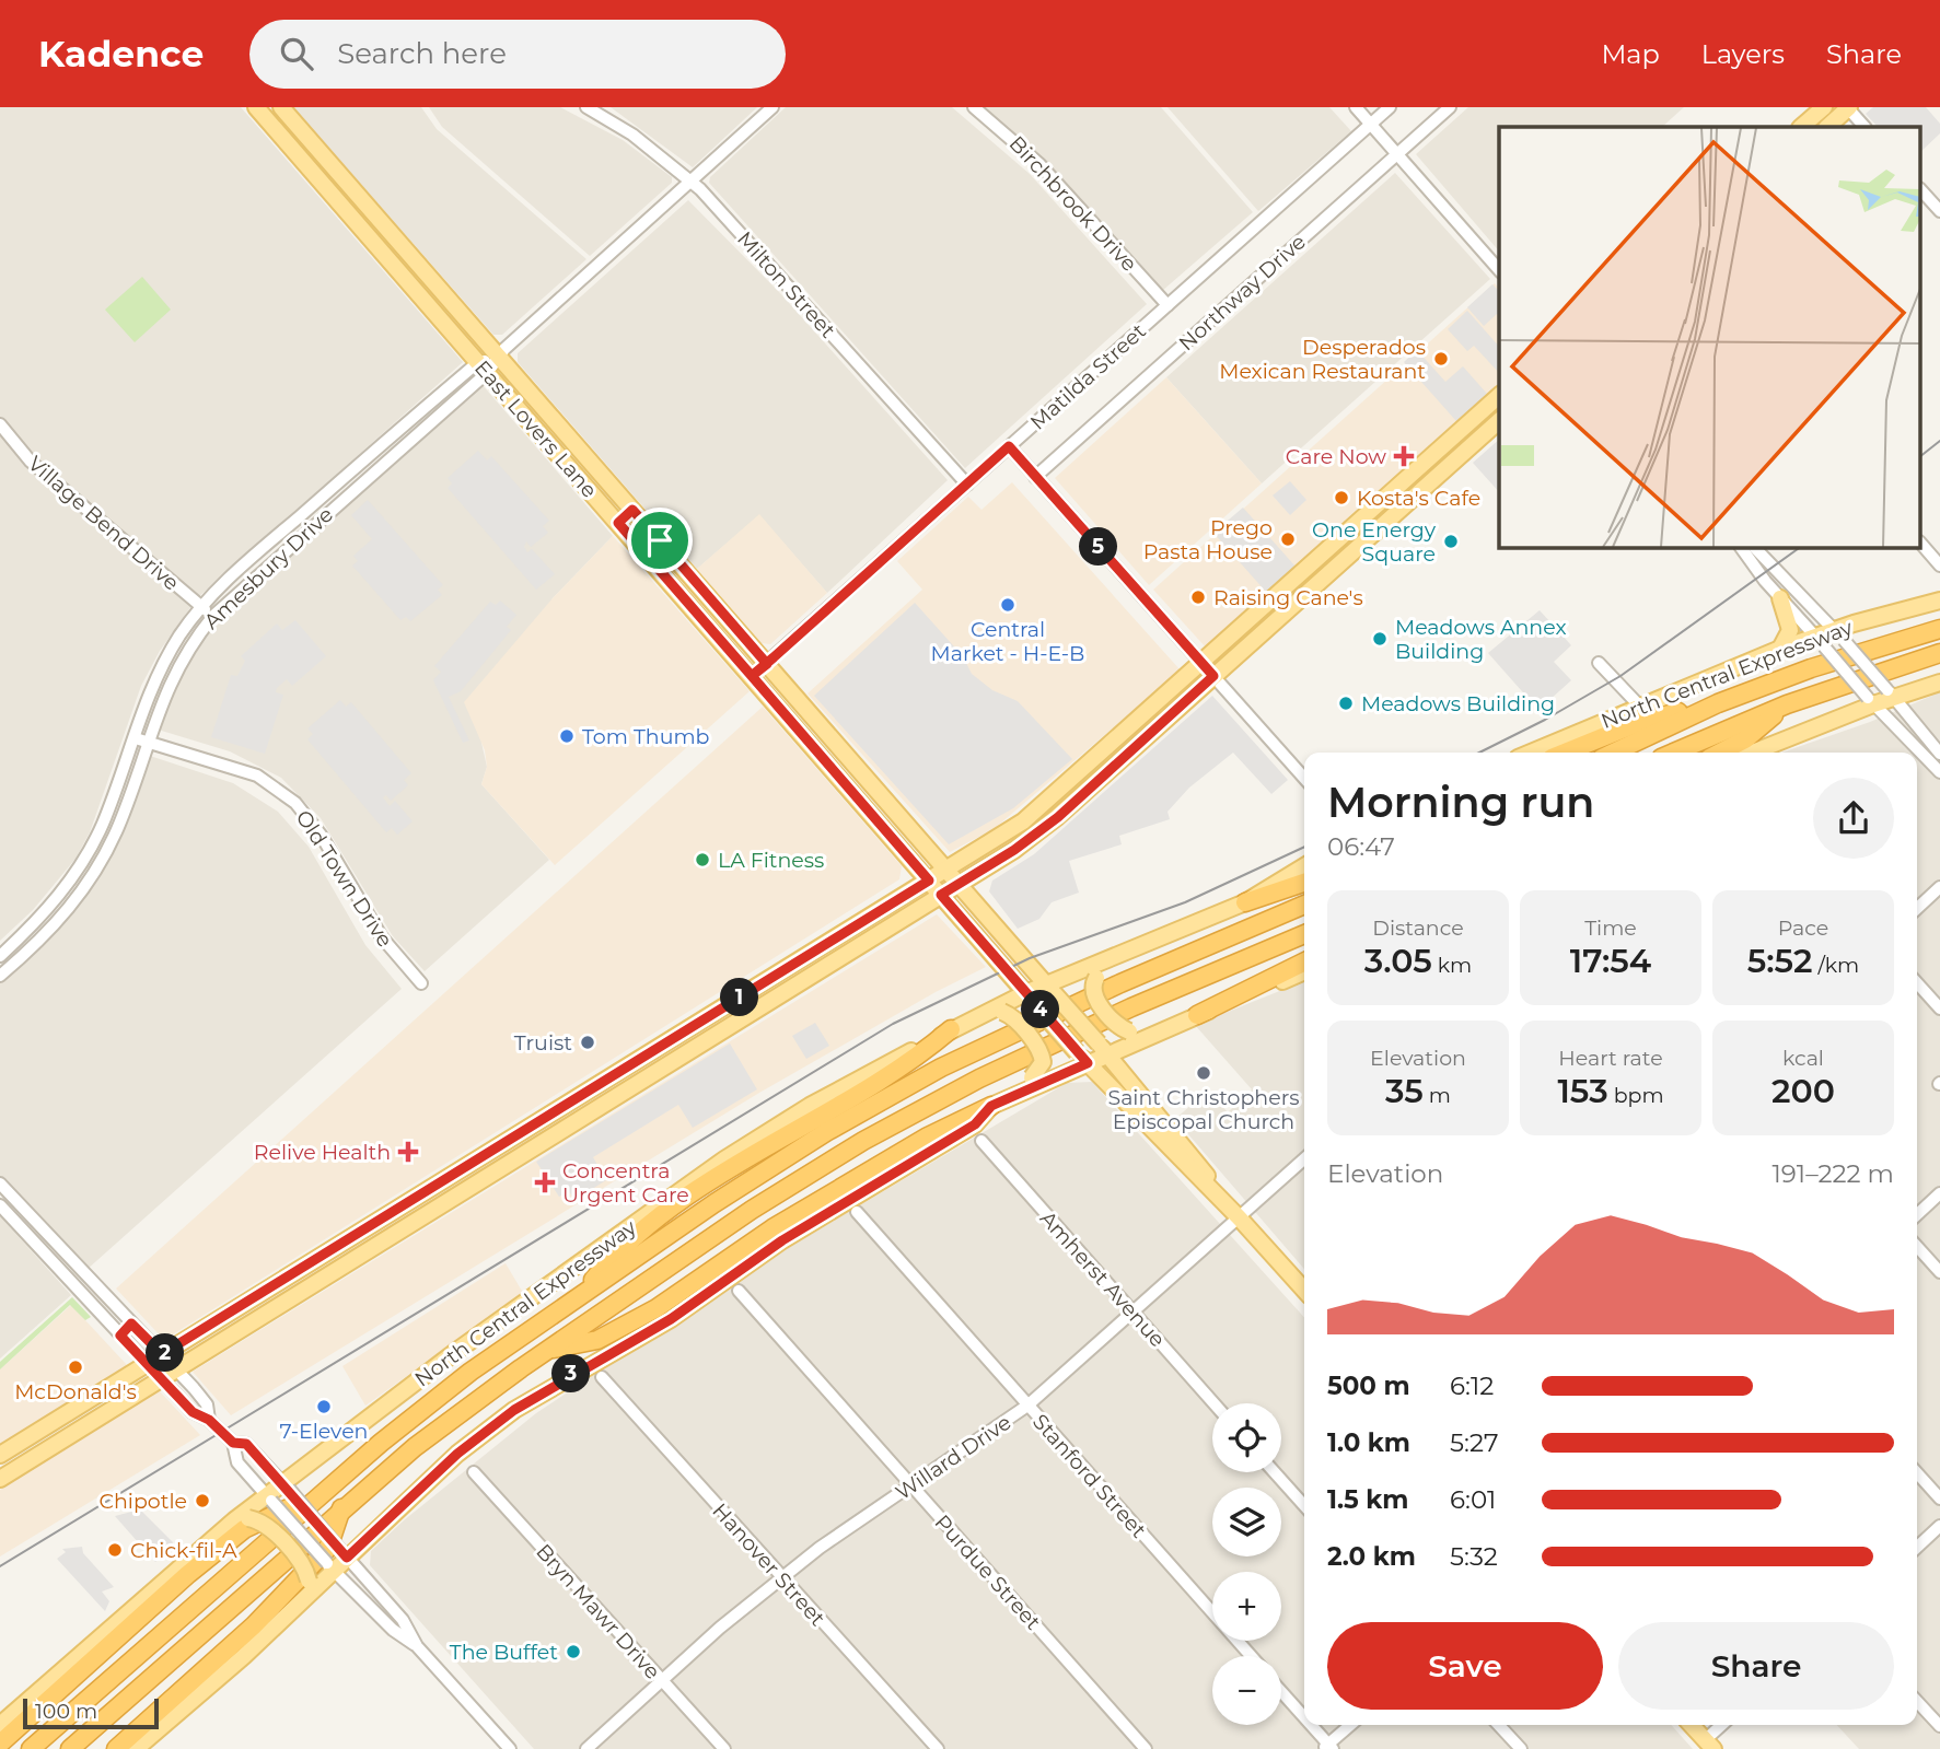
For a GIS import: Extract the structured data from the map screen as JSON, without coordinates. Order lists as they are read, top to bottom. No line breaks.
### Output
{"streets":{"highway":["North Central Expressway"],"main road":["East Lovers Lane"],"street":["Birchbrook Drive","Milton Street","Northway Drive","Matilda Street","Village Bend Drive","Amesbury Drive","Old Town Drive","Amherst Avenue","Willard Drive","Stanford Street","Hanover Street","Purdue Street","Bryn Mawr Drive"]},"crossings":[["Birchbrook Drive","Matilda Street"],["Milton Street","Matilda Street"],["Milton Street","Amesbury Drive"],["Matilda Street","East Lovers Lane"],["East Lovers Lane","Amesbury Drive"],["East Lovers Lane","North Central Expressway"],["East Lovers Lane","Willard Drive"],["Village Bend Drive","Amesbury Drive"],["Amesbury Drive","Old Town Drive"],["Amherst Avenue","Willard Drive"],["Willard Drive","Stanford Street"],["Willard Drive","Hanover Street"],["Willard Drive","Purdue Street"],["Willard Drive","Bryn Mawr Drive"]],"places":{"other":["Desperados Mexican Restaurant","Kosta's Cafe","Prego Pasta House","One Energy Square","Raising Cane's","Central Market - H-E-B","Meadows Annex Building","Meadows Building","Tom Thumb","LA Fitness","Truist","Saint Christophers Episcopal Church","McDonald's","7-Eleven","Chipotle","Chick-fil-A","The Buffet"],"health":["Care Now","Relive Health","Concentra Urgent Care"]},"scale_bar":"100 m","page":{"header":"Kadence","search":"Search here","nav":["Map","Layers","Share"],"pins":["5","1","4","2","3"],"heading":["Morning run","06:47"],"stats":[["Distance","3.05 km"],["Time","17:54"],["Pace","5:52 /km"],["Elevation","35 m"],["Heart rate","153 bpm"],["kcal","200"]],"chart":["Elevation","191–222 m"],"list":[{"name":"500 m","note":"6:12"},{"name":"1.0 km","note":"5:27"},{"name":"1.5 km","note":"6:01"},{"name":"2.0 km","note":"5:32"}],"map_buttons":["+","−"],"buttons":["Save","Share"],"scale":"100 m"}}
